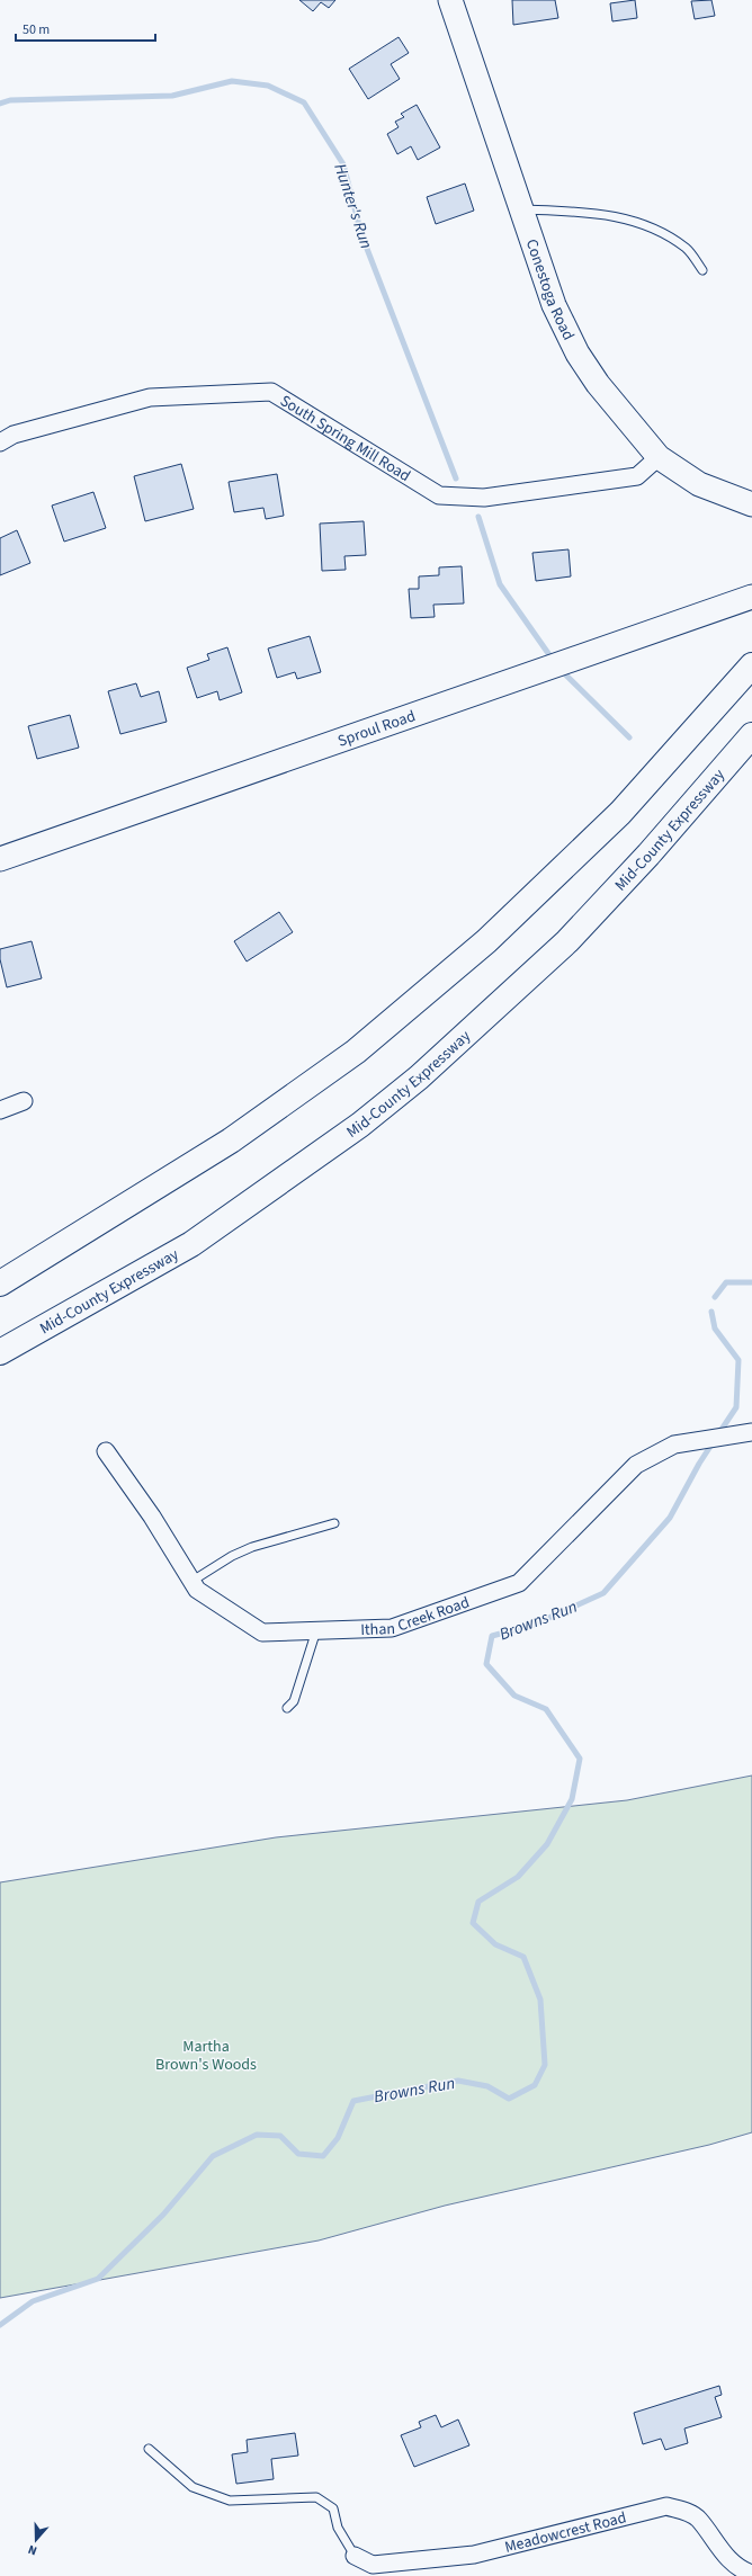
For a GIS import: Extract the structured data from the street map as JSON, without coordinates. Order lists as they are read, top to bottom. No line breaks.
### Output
{"streets":{"highway":["Mid-County Expressway"],"main road":["Conestoga Road","Sproul Road"],"street":["South Spring Mill Road","Ithan Creek Road","Meadowcrest Road"]},"crossings":[["Conestoga Road","South Spring Mill Road"]],"water":["Hunter's Run","Browns Run"],"parks":["Martha Brown's Woods"],"scale_bar":"50 m","north":"bottom"}
